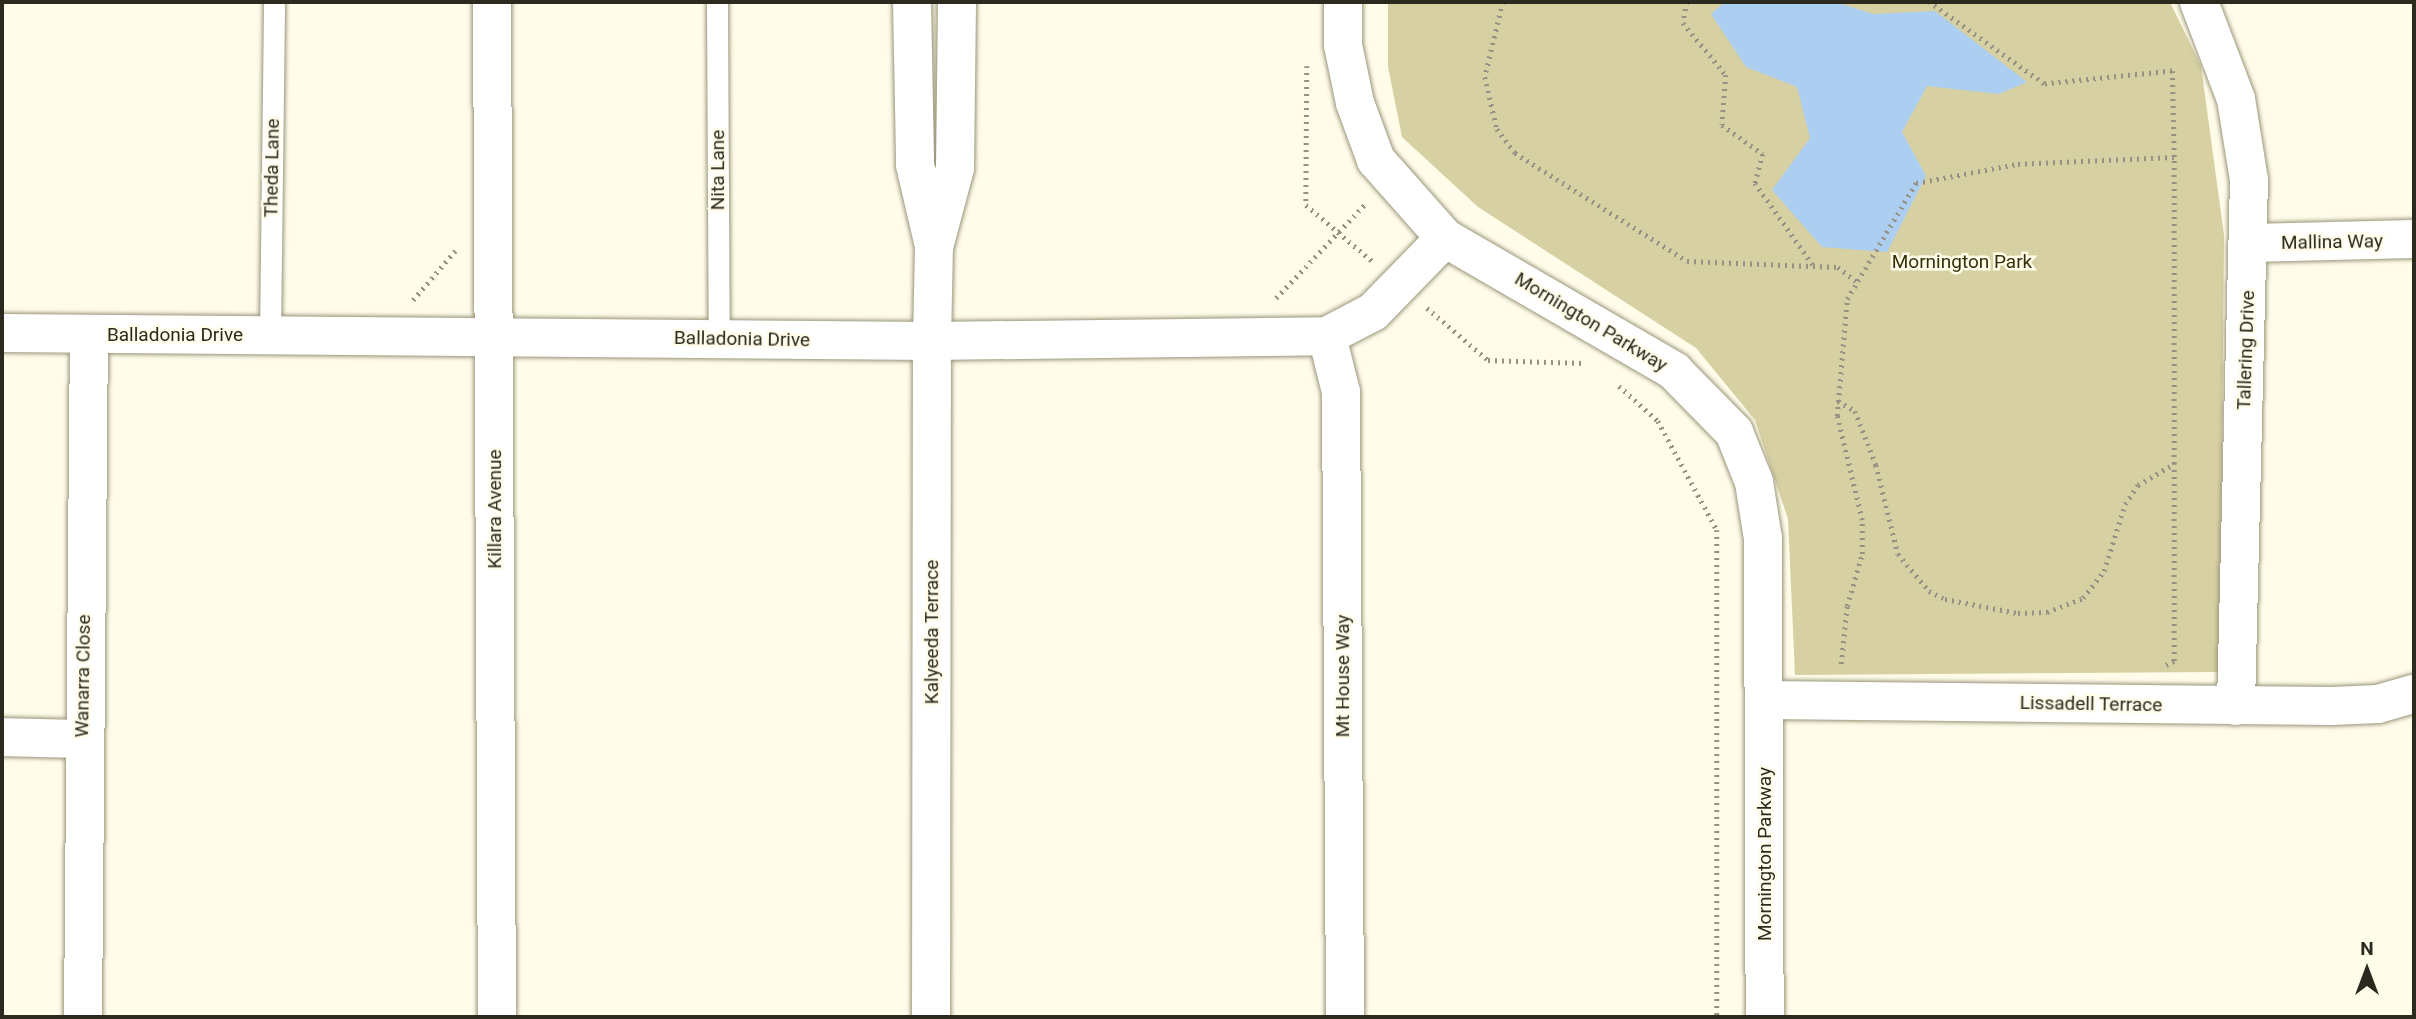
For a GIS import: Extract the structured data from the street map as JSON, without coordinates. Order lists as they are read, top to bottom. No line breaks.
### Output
{"streets":{"street":["Mallina Way","Mornington Parkway","Balladonia Drive","Tallering Drive","Killara Avenue","Kalyeeda Terrace","Wanarra Close","Mt House Way","Lissadell Terrace"],"lane":["Theda Lane","Nita Lane"]},"crossings":[["Theda Lane","Balladonia Drive"],["Nita Lane","Balladonia Drive"],["Mallina Way","Tallering Drive"],["Mornington Parkway","Balladonia Drive"],["Mornington Parkway","Lissadell Terrace"],["Balladonia Drive","Killara Avenue"],["Balladonia Drive","Kalyeeda Terrace"],["Balladonia Drive","Wanarra Close"],["Balladonia Drive","Mt House Way"],["Tallering Drive","Lissadell Terrace"]],"parks":["Mornington Park"],"north":"top"}
